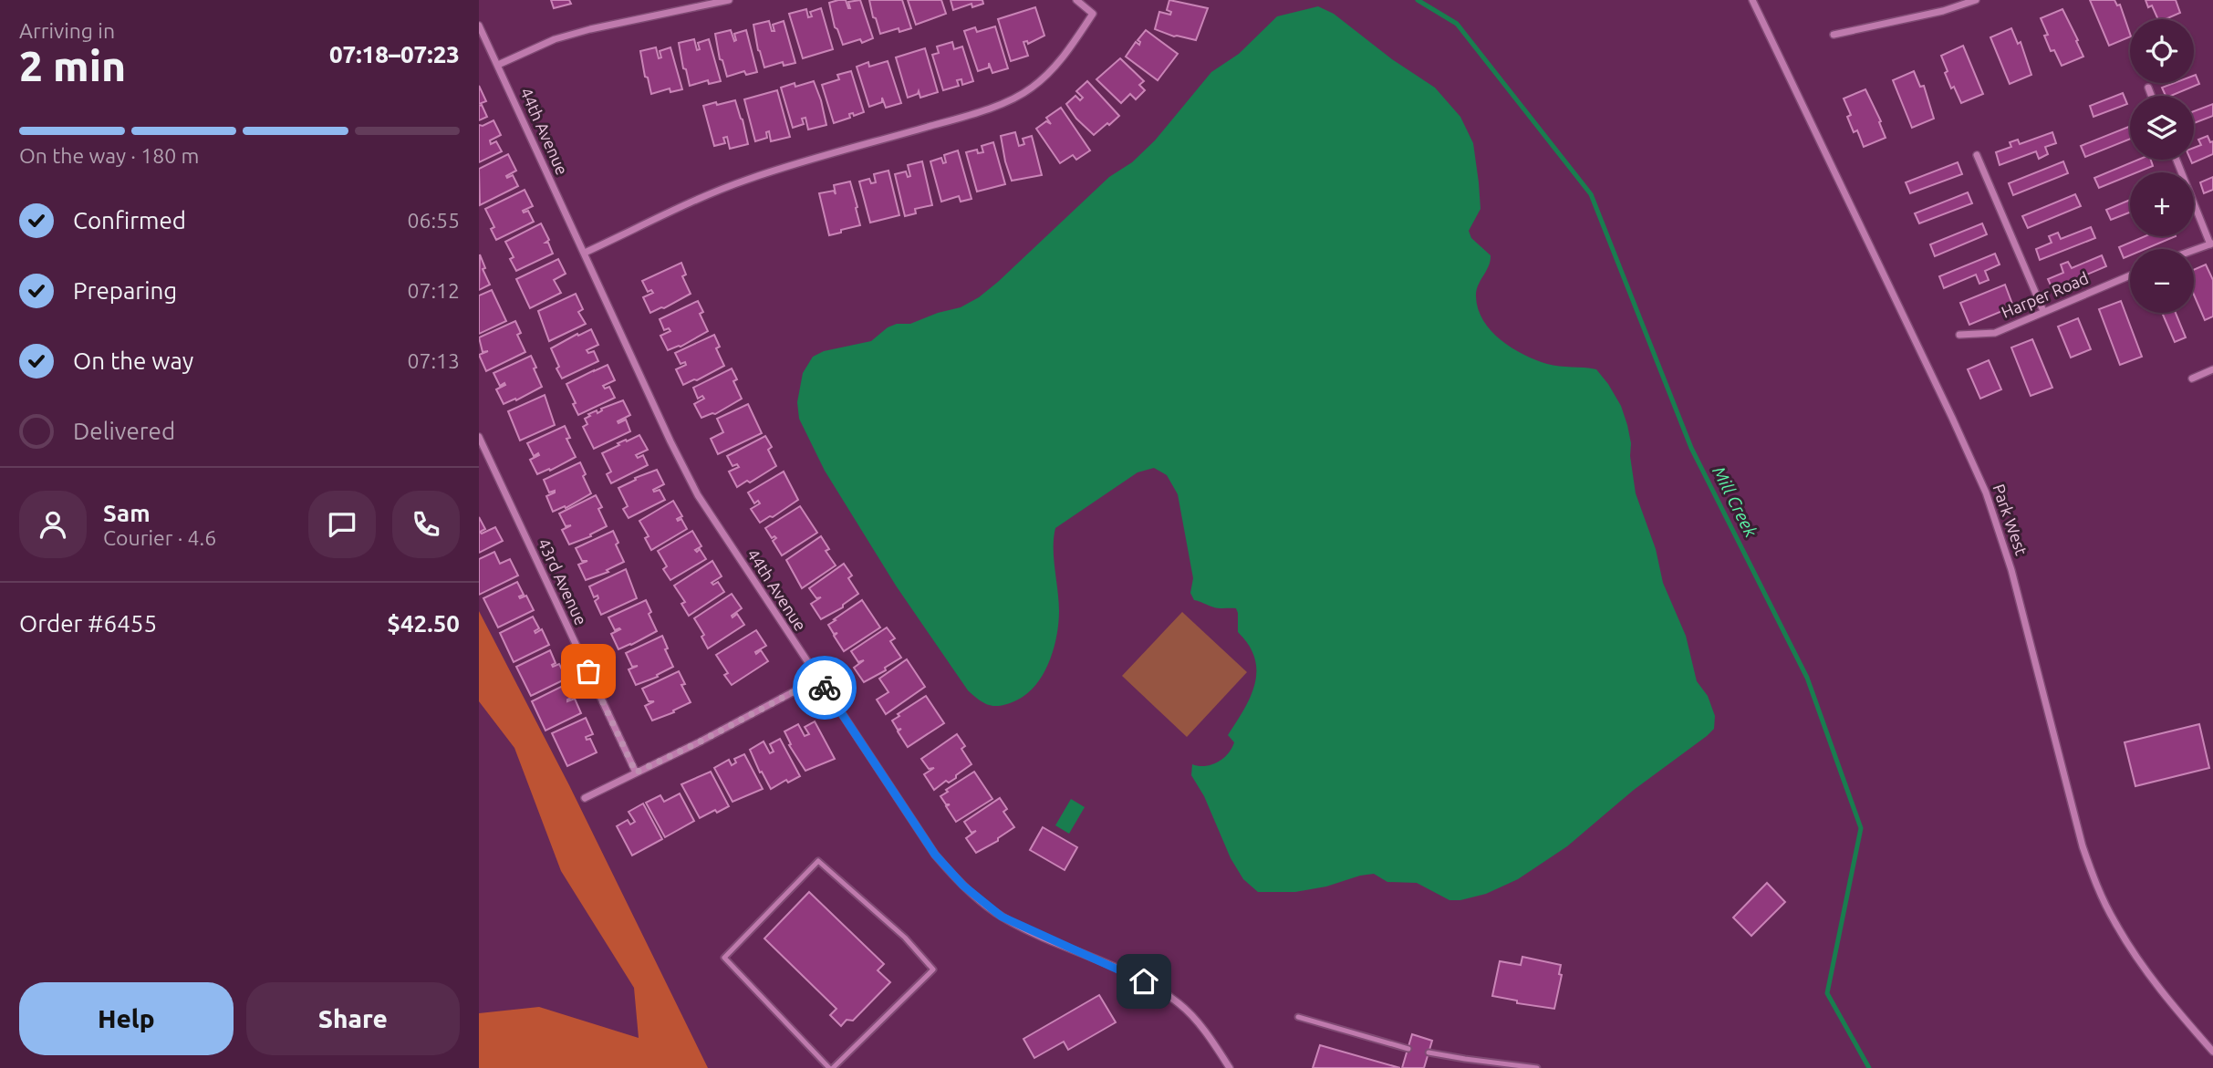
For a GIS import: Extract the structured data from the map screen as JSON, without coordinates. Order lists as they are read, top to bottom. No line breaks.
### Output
{"streets":{"street":["44th Avenue","Harper Road","Park West","43rd Avenue"]},"water":["Mill Creek"],"page":{"heading":["2 min","Arriving in","07:18–07:23"],"panel":["Sam","Courier · 4.6","Order #6455","$42.50"],"map_buttons":["+","−"],"bar":"On the way · 180 m","list":[["Confirmed","06:55"],["Preparing","07:12"],["On the way","07:13"],"Delivered"],"buttons":["Help","Share"]}}
